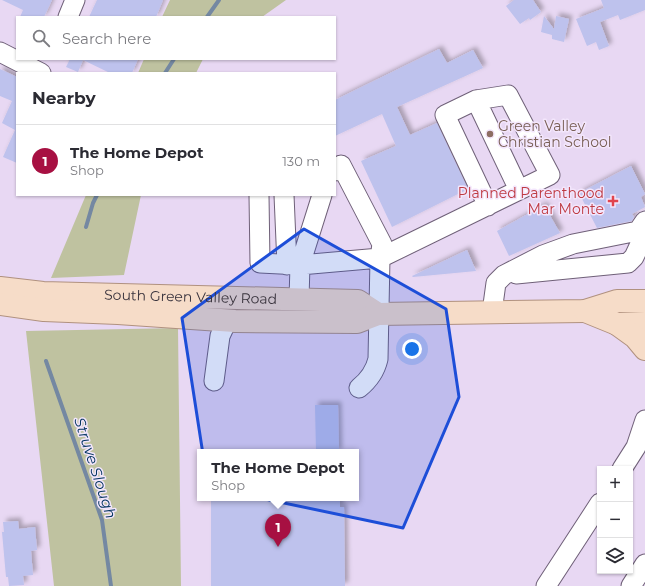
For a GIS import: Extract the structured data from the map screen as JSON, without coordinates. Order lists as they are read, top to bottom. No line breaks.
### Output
{"streets":{"main road":["South Green Valley Road"]},"water":["Struve Slough"],"places":{"other":["Green Valley Christian School"],"health":["Planned Parenthood Mar Monte"]},"page":{"search":"Search here","heading":"Nearby","list":[{"mark":"1","name":"The Home Depot","note":"Shop","value":"130 m"}],"popup":["The Home Depot","Shop"],"map_buttons":["+","−"],"pins":"1"}}
